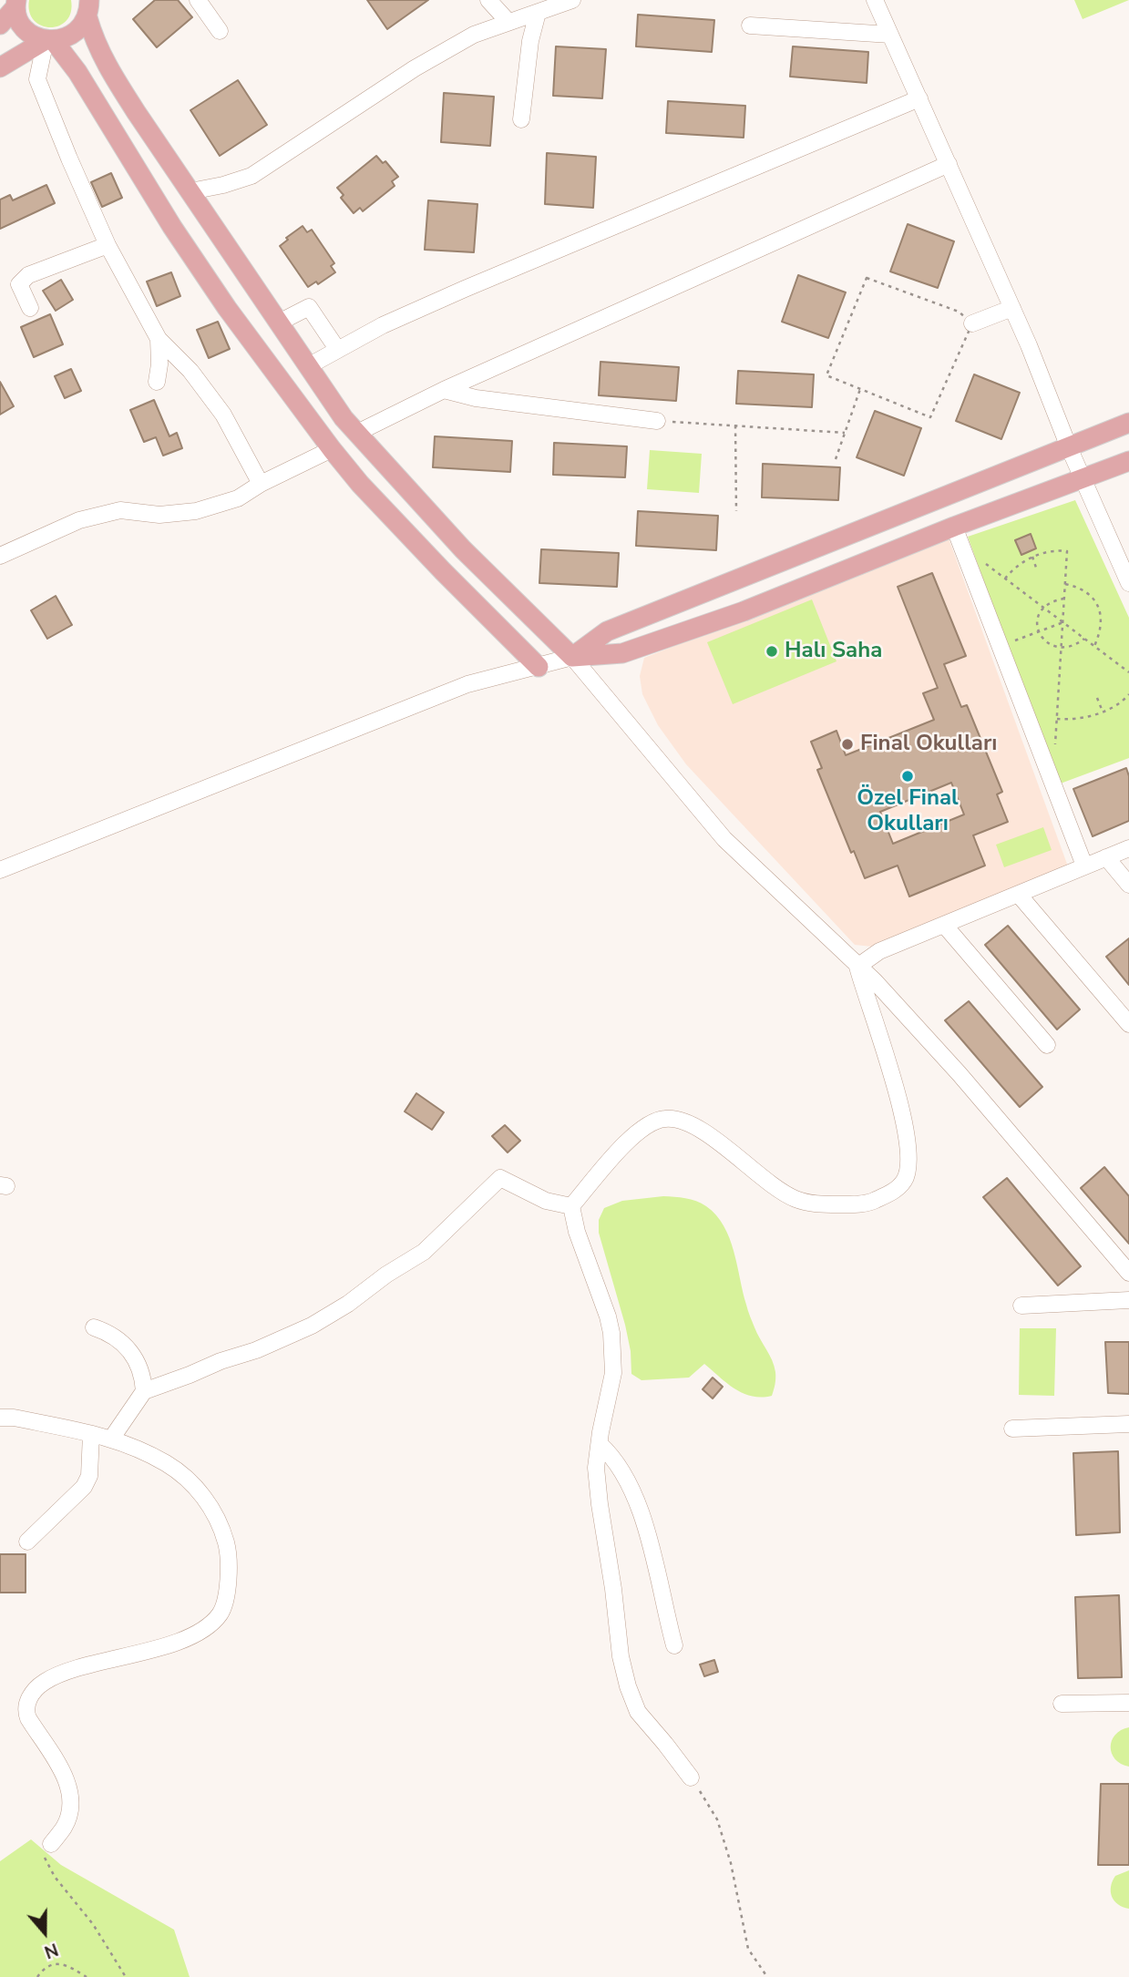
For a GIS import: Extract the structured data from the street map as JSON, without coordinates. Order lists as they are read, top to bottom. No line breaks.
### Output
{"places":["Halı Saha","Final Okulları","Özel Final Okulları"],"north":"bottom"}
